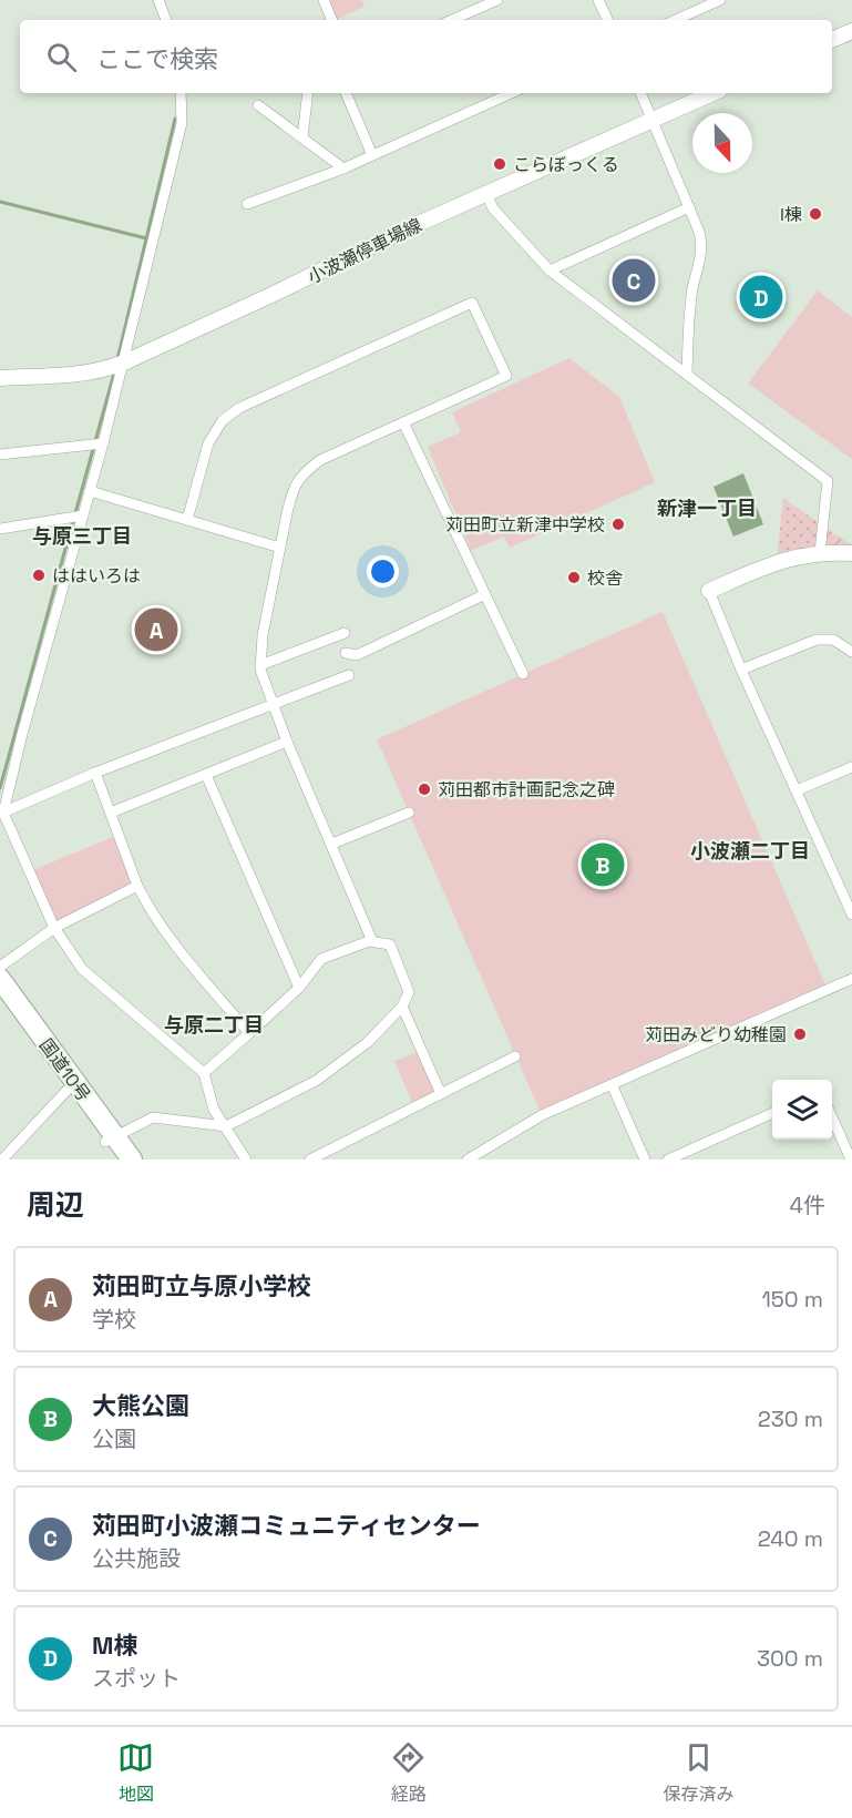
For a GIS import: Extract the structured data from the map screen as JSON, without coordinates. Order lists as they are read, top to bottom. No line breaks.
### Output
{"streets":{"highway":["国道10号"],"main road":["小波瀬停車場線"]},"districts":["新津一丁目","与原三丁目","小波瀬二丁目","与原二丁目"],"places":["こらぼっくる","I棟","苅田町立新津中学校","ははいろは","校舎","苅田都市計画記念之碑","苅田みどり幼稚園"],"north":"bottom","page":{"search":"ここで検索","pins":["C","D","A","B"],"heading":["周辺","4件"],"list":[{"mark":"A","name":"苅田町立与原小学校","note":"学校","value":"150 m"},{"mark":"B","name":"大熊公園","note":"公園","value":"230 m"},{"mark":"C","name":"苅田町小波瀬コミュニティセンター","note":"公共施設","value":"240 m"},{"mark":"D","name":"M棟","note":"スポット","value":"300 m"}],"nav":["地図","経路","保存済み"]}}
